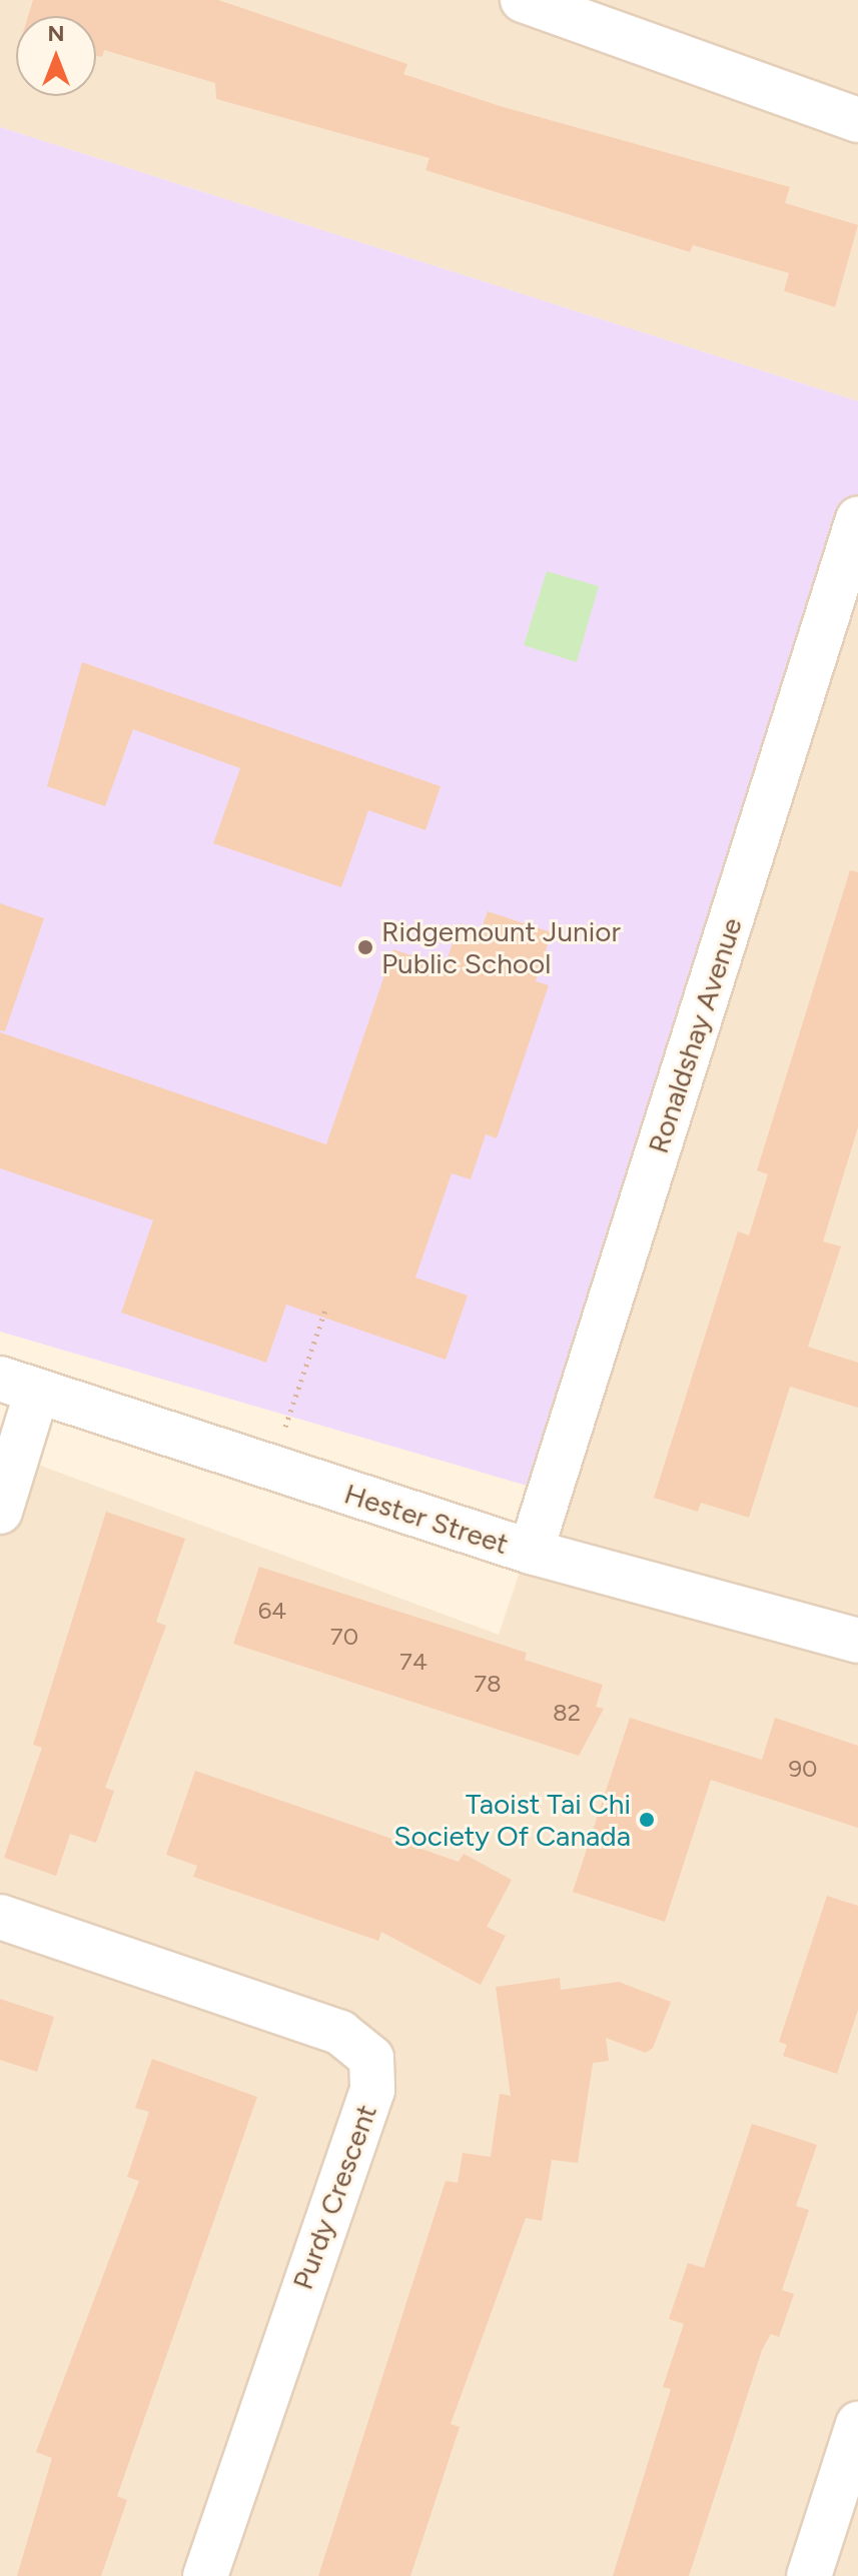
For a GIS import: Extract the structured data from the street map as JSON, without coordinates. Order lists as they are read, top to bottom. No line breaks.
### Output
{"streets":{"street":["Ronaldshay Avenue","Hester Street","Purdy Crescent"]},"crossings":[["Ronaldshay Avenue","Hester Street"]],"places":["Ridgemount Junior Public School","Taoist Tai Chi Society Of Canada"],"house_numbers":["64","70","74","78","82","90"],"north":"top"}
